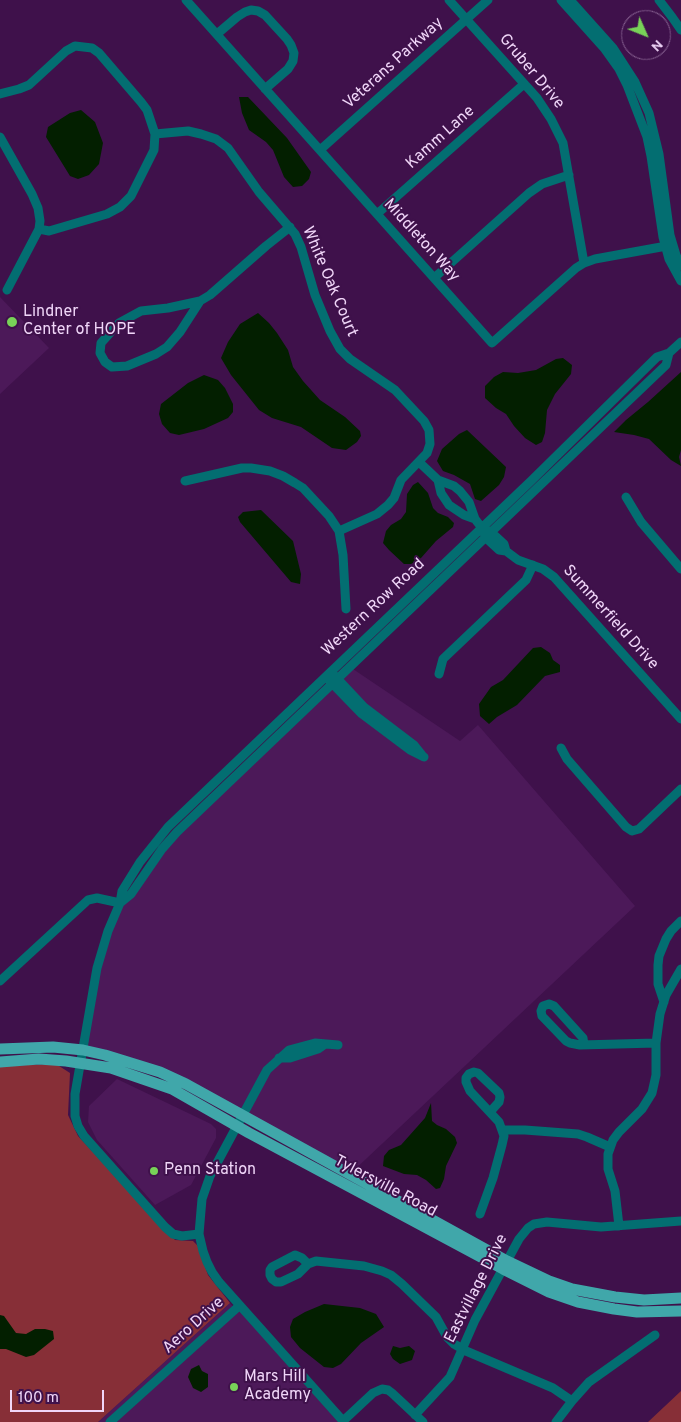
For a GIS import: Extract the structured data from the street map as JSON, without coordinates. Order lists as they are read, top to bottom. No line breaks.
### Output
{"streets":{"main road":["Tylersville Road"],"street":["Veterans Parkway","Gruber Drive","Kamm Lane","Middleton Way","White Oak Court","Western Row Road","Summerfield Drive","Eastvillage Drive","Aero Drive"]},"crossings":[["Veterans Parkway","Gruber Drive"],["Veterans Parkway","Middleton Way"],["Gruber Drive","Kamm Lane"],["Gruber Drive","Middleton Way"],["Kamm Lane","Middleton Way"],["Western Row Road","Summerfield Drive"],["Western Row Road","Tylersville Road"],["Western Row Road","Aero Drive"],["Tylersville Road","Eastvillage Drive"],["Tylersville Road","Aero Drive"]],"places":["Lindner Center of HOPE","Penn Station","Mars Hill Academy"],"scale_bar":"100 m","north":"bottom right"}
